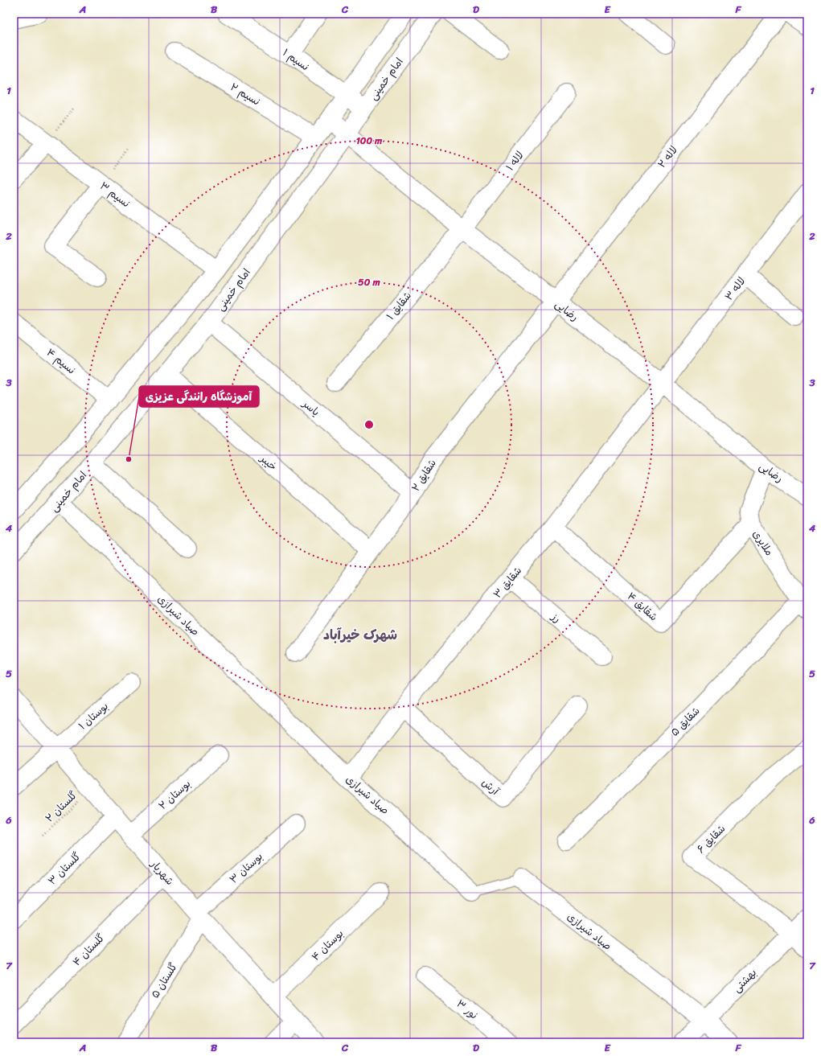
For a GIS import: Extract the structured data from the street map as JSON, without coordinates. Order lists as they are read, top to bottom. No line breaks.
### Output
{"streets":{"street":["نسیم ۱","امام خمینی","نسیم ۲","لاله ۲","لاله ۱","نسیم ۳","لاله ۳","شقایق ۱","رضایی","نسیم ۴","یاسر","خیبر","شقایق ۲","ملایری","شقایق ۳","شقایق ۴","صیاد شیرازی","رز","بوستان ۱","شقایق ۵","آرش","بوستان ۲","شقایق ۶","بوستان ۳","گلستان ۳","شهریار","بوستان ۴","گلستان ۴","گلستان ۵","بهشتی","نور ۳"],"path":["گلستان ۲"]},"crossings":[["نسیم ۱","امام خمینی"],["امام خمینی","رضایی"],["امام خمینی","یاسر"],["امام خمینی","خیبر"],["امام خمینی","صیاد شیرازی"],["لاله ۲","رضایی"],["لاله ۲","شقایق ۲"],["لاله ۱","شقایق ۱"],["لاله ۱","رضایی"],["لاله ۳","رضایی"],["لاله ۳","شقایق ۳"],["شقایق ۱","رضایی"],["رضایی","شقایق ۲"],["رضایی","ملایری"],["رضایی","شقایق ۳"],["یاسر","شقایق ۲"],["خیبر","شقایق ۲"],["ملایری","شقایق ۴"],["ملایری","شقایق ۵"],["شقایق ۳","شقایق ۴"],["شقایق ۳","صیاد شیرازی"],["شقایق ۳","رز"],["شقایق ۳","آرش"],["صیاد شیرازی","بهشتی"],["بوستان ۱","شهریار"],["بوستان ۲","شهریار"],["گلستان ۲","شهریار"],["شقایق ۶","بهشتی"],["بوستان ۳","شهریار"],["بوستان ۳","گلستان ۵"],["گلستان ۳","شهریار"],["شهریار","بوستان ۴"],["شهریار","گلستان ۴"],["شهریار","گلستان ۵"]],"districts":["شهرک خیرآباد"],"places":["آموزشگاه رانندگی عزیزی"],"grid":{"columns":["A","B","C","D","E","F"],"rows":["1","2","3","4","5","6","7"]},"rings":["100 m","50 m"]}
